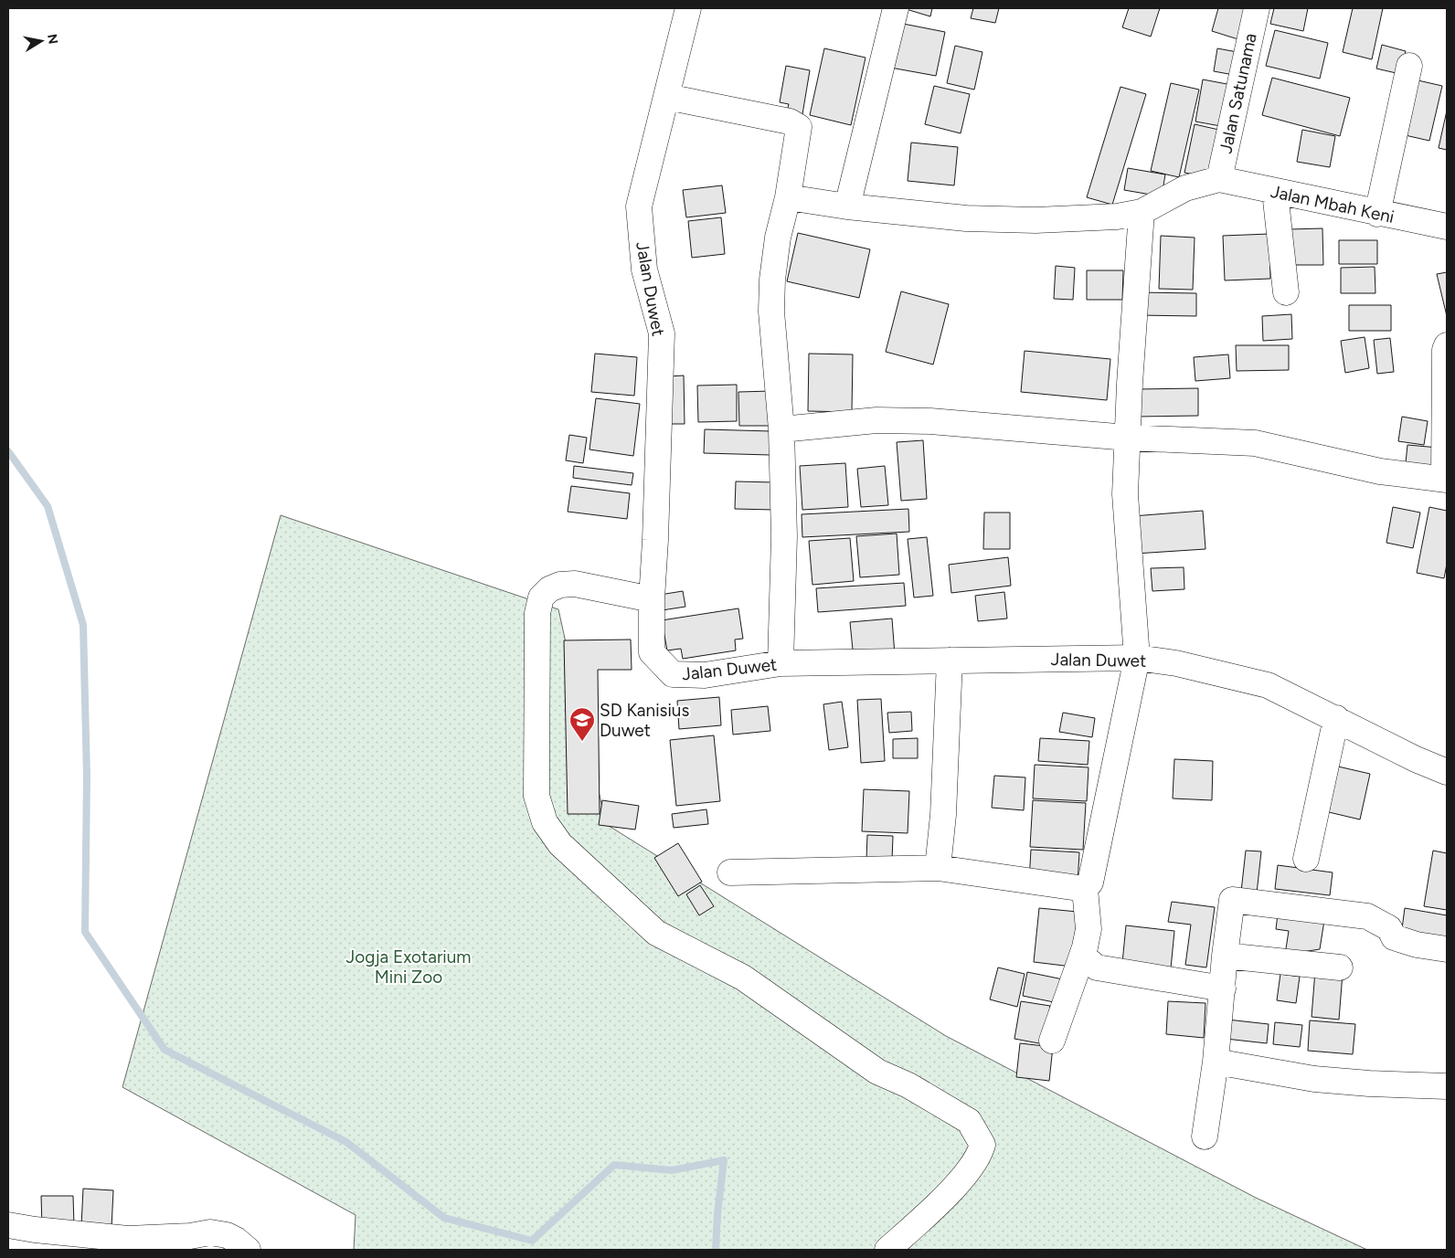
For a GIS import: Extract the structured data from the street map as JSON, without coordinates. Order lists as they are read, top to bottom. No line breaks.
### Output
{"streets":{"street":["Jalan Satunama","Jalan Mbah Keni","Jalan Duwet"]},"crossings":[["Jalan Satunama","Jalan Mbah Keni"]],"parks":["Jogja Exotarium Mini Zoo"],"places":{"school or university":["SD Kanisius Duwet"]},"north":"right"}
